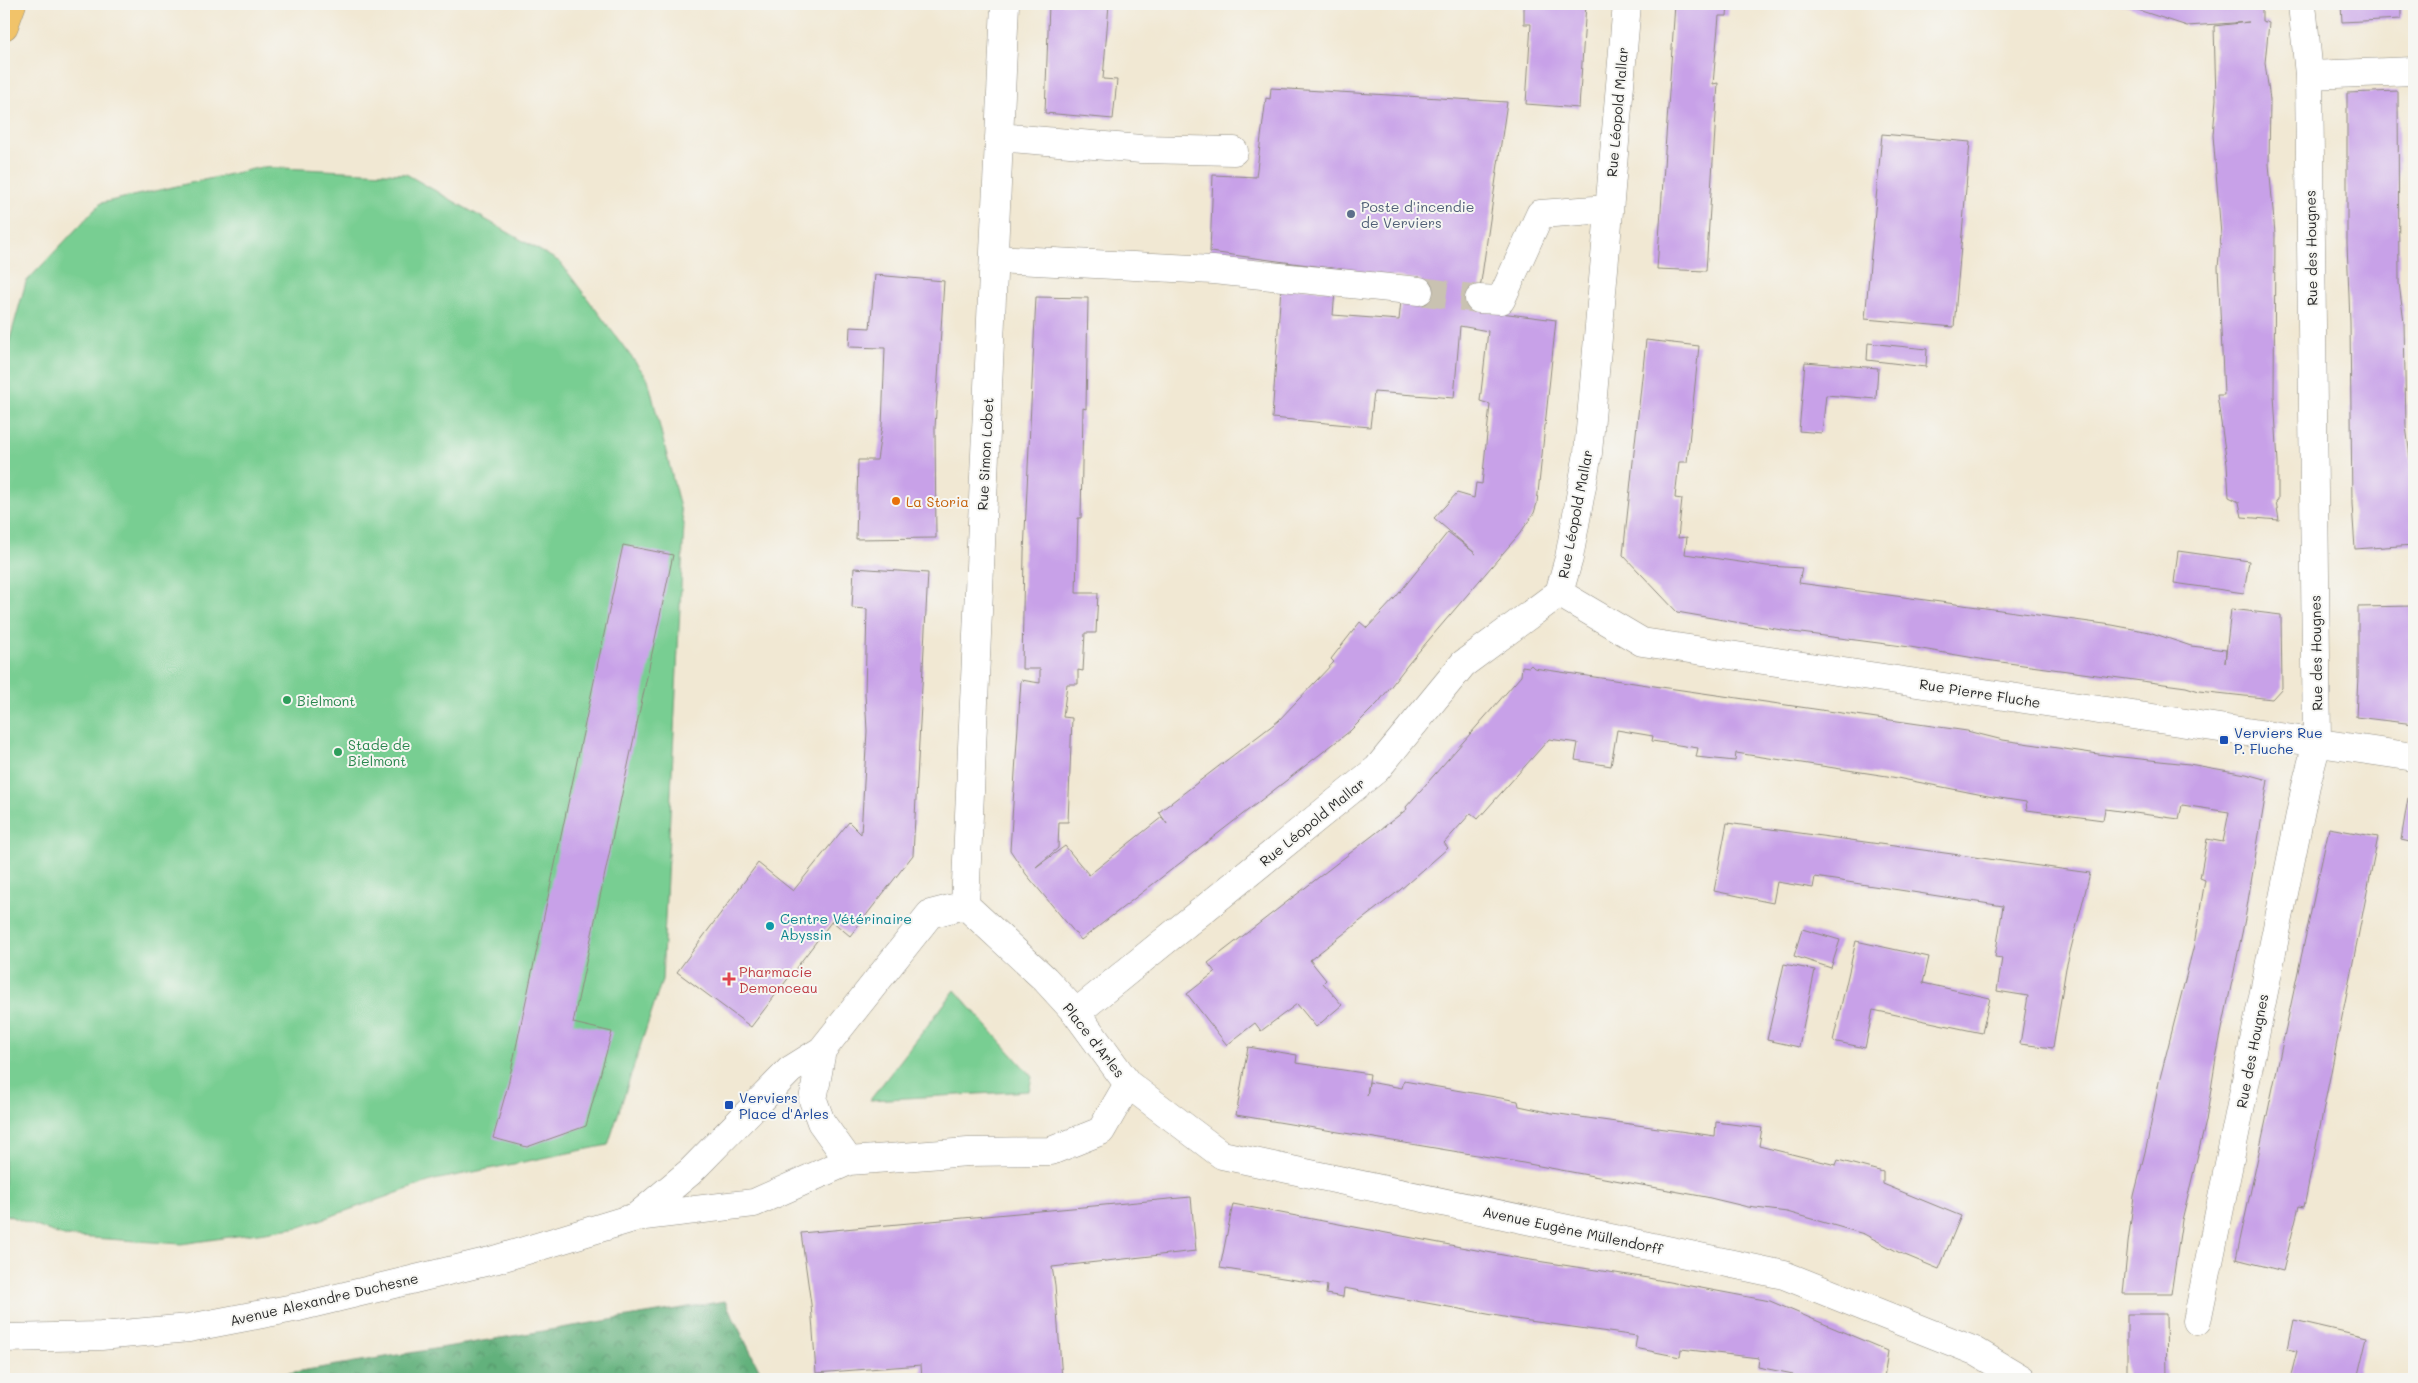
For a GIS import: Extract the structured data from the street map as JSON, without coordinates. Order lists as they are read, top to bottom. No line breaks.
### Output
{"streets":{"street":["Rue Léopold Mallar","Rue des Hougnes","Rue Simon Lobet","Rue Pierre Fluche","Place d'Arles","Avenue Eugène Müllendorff","Avenue Alexandre Duchesne"]},"crossings":[["Rue Léopold Mallar","Rue Pierre Fluche"],["Rue Léopold Mallar","Place d'Arles"],["Rue des Hougnes","Rue Pierre Fluche"],["Rue Simon Lobet","Place d'Arles"],["Place d'Arles","Avenue Eugène Müllendorff"],["Place d'Arles","Avenue Alexandre Duchesne"]],"places":{"other":["Poste d'incendie de Verviers","La Storia","Bielmont","Stade de Bielmont","Centre Vétérinaire Abyssin"],"transit":["Verviers Rue P. Fluche","Verviers Place d'Arles"],"health":["Pharmacie Demonceau"]}}
